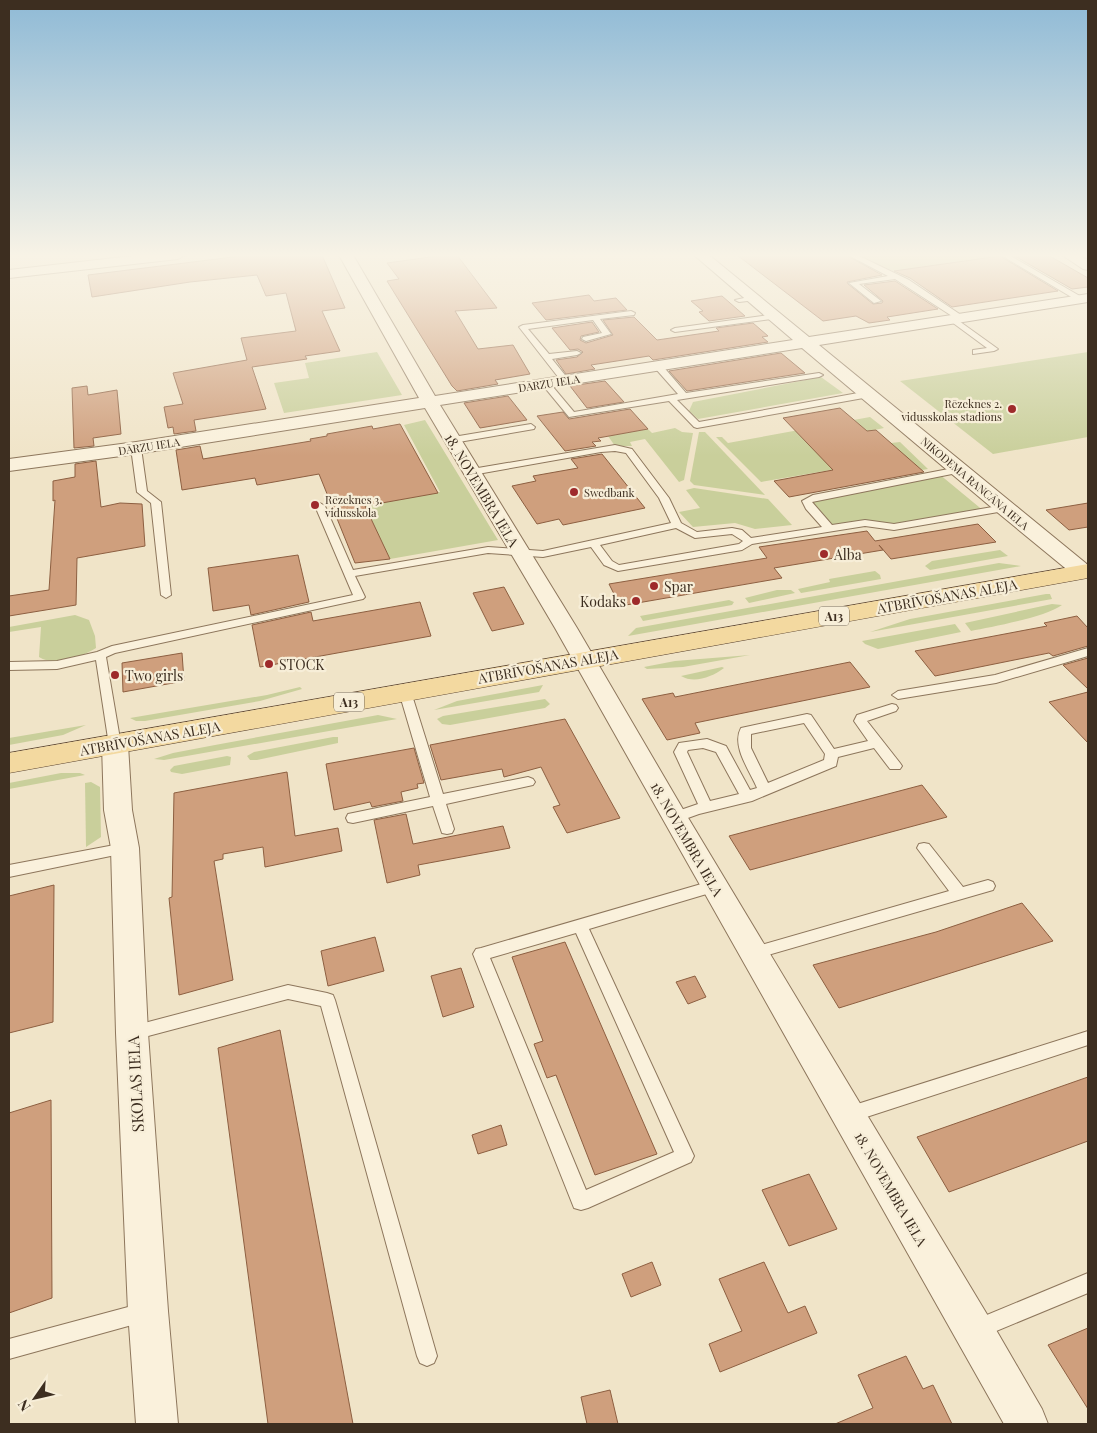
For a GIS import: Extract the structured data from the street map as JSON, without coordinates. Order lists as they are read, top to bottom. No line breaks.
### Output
{"streets":{"main road":["ATBRĪVOŠANAS ALEJA","A13"],"street":["DĀRZU IELA","NIKODEMA RANCĀNA IELA","18. NOVEMBRA IELA","SKOLAS IELA"]},"crossings":[["DĀRZU IELA","NIKODEMA RANCĀNA IELA"],["DĀRZU IELA","18. NOVEMBRA IELA"],["NIKODEMA RANCĀNA IELA","ATBRĪVOŠANAS ALEJA"],["18. NOVEMBRA IELA","ATBRĪVOŠANAS ALEJA"],["ATBRĪVOŠANAS ALEJA","SKOLAS IELA"]],"places":["Rēzeknes 2. vidusskolas stadions","Swedbank","Rēzeknes 3. vidusskola","Alba","Spar","Kodaks","STOCK","Two girls"],"north":"bottom left"}
